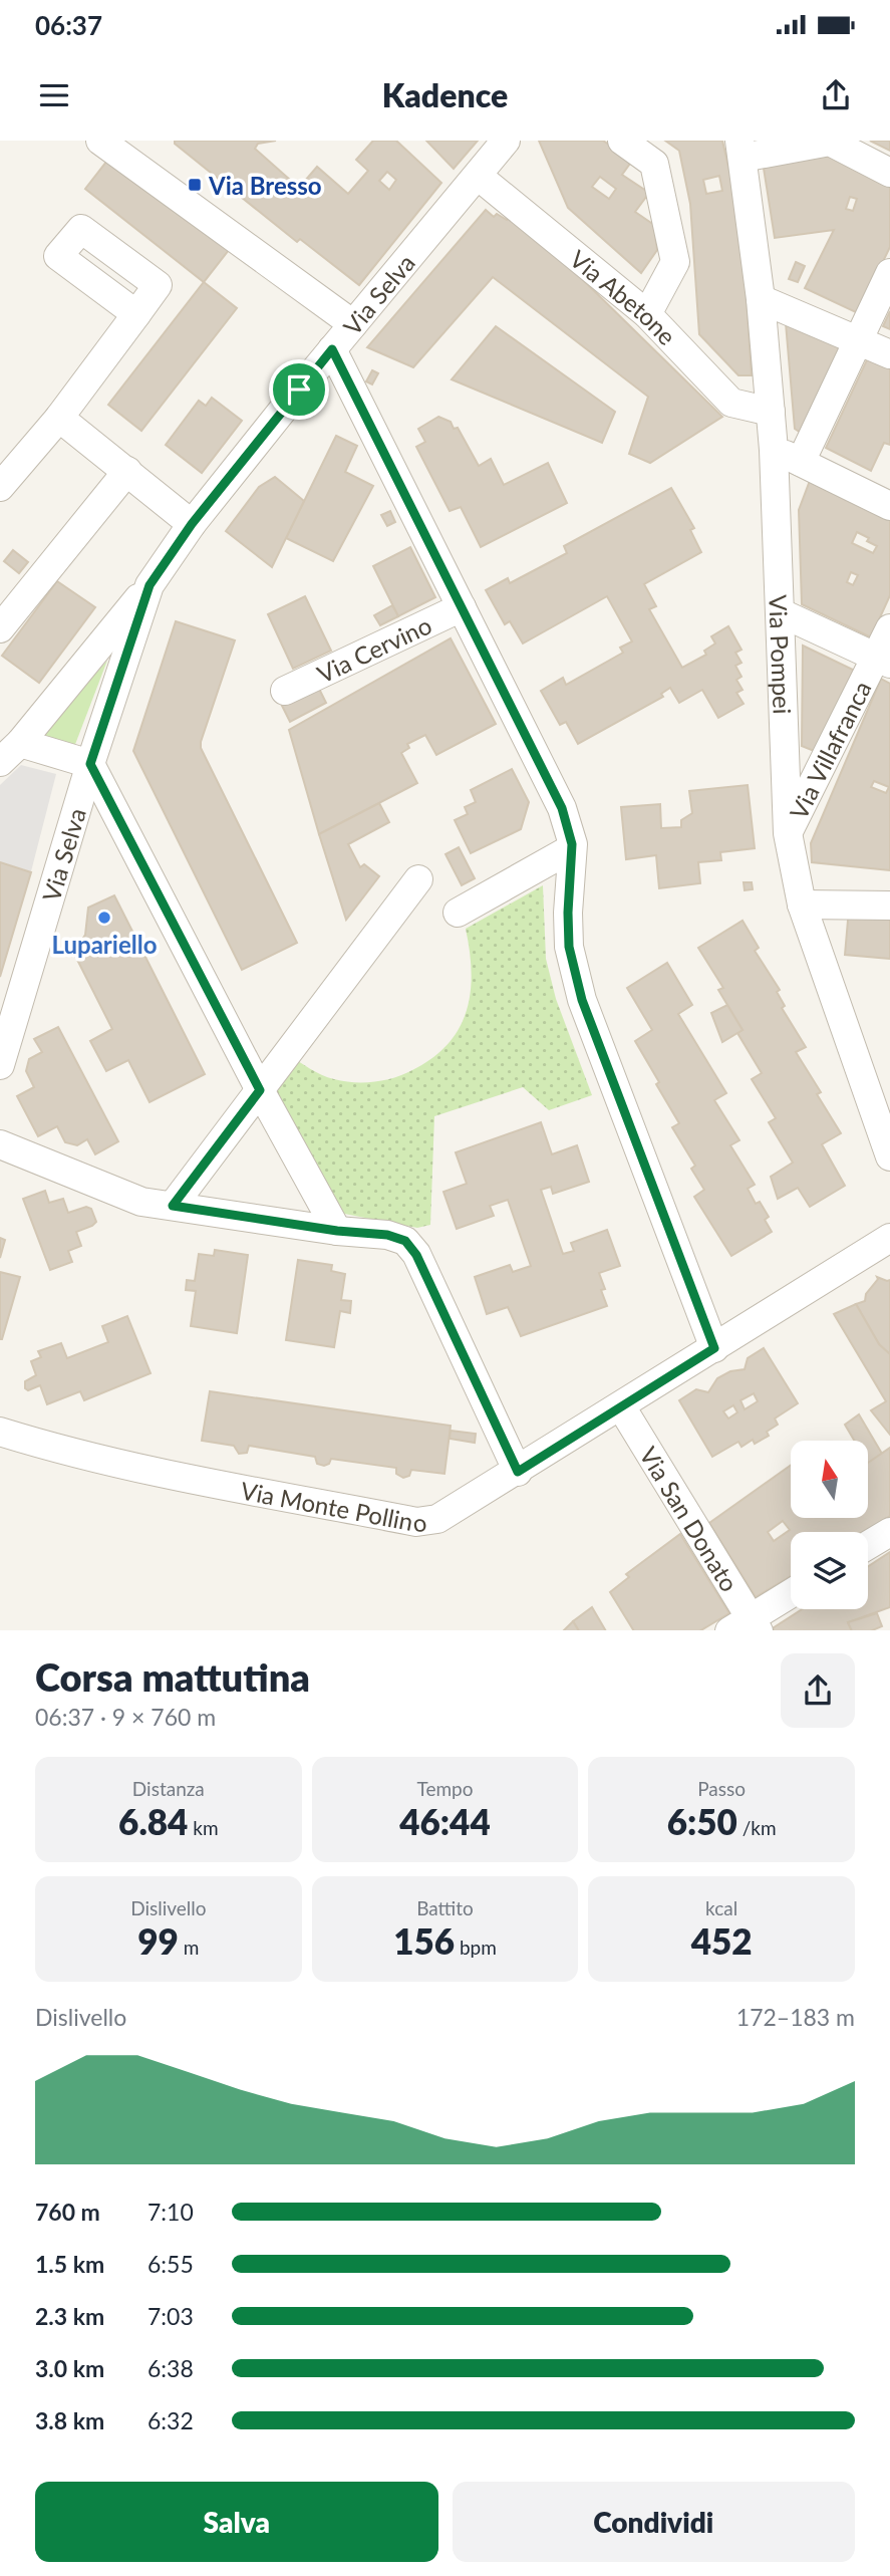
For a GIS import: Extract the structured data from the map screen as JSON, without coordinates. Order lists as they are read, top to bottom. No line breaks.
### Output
{"streets":{"street":["Via Selva","Via Abetone","Via Cervino","Via Pompei","Via Villafranca","Via Monte Pollino","Via San Donato"]},"crossings":[["Via Selva","Via Abetone"],["Via Abetone","Via Pompei"],["Via Pompei","Via Villafranca"],["Via Monte Pollino","Via San Donato"]],"places":{"transit":["Via Bresso"],"other":["Lupariello"]},"north":"top","page":{"status":"06:37","header":"Kadence","heading":["Corsa mattutina","06:37 · 9 × 760 m"],"stats":[["Distanza","6.84 km"],["Tempo","46:44"],["Passo","6:50 /km"],["Dislivello","99 m"],["Battito","156 bpm"],["kcal","452"]],"chart":["Dislivello","172–183 m"],"list":[{"name":"760 m","note":"7:10"},{"name":"1.5 km","note":"6:55"},{"name":"2.3 km","note":"7:03"},{"name":"3.0 km","note":"6:38"},{"name":"3.8 km","note":"6:32"}],"buttons":["Salva","Condividi"]}}
